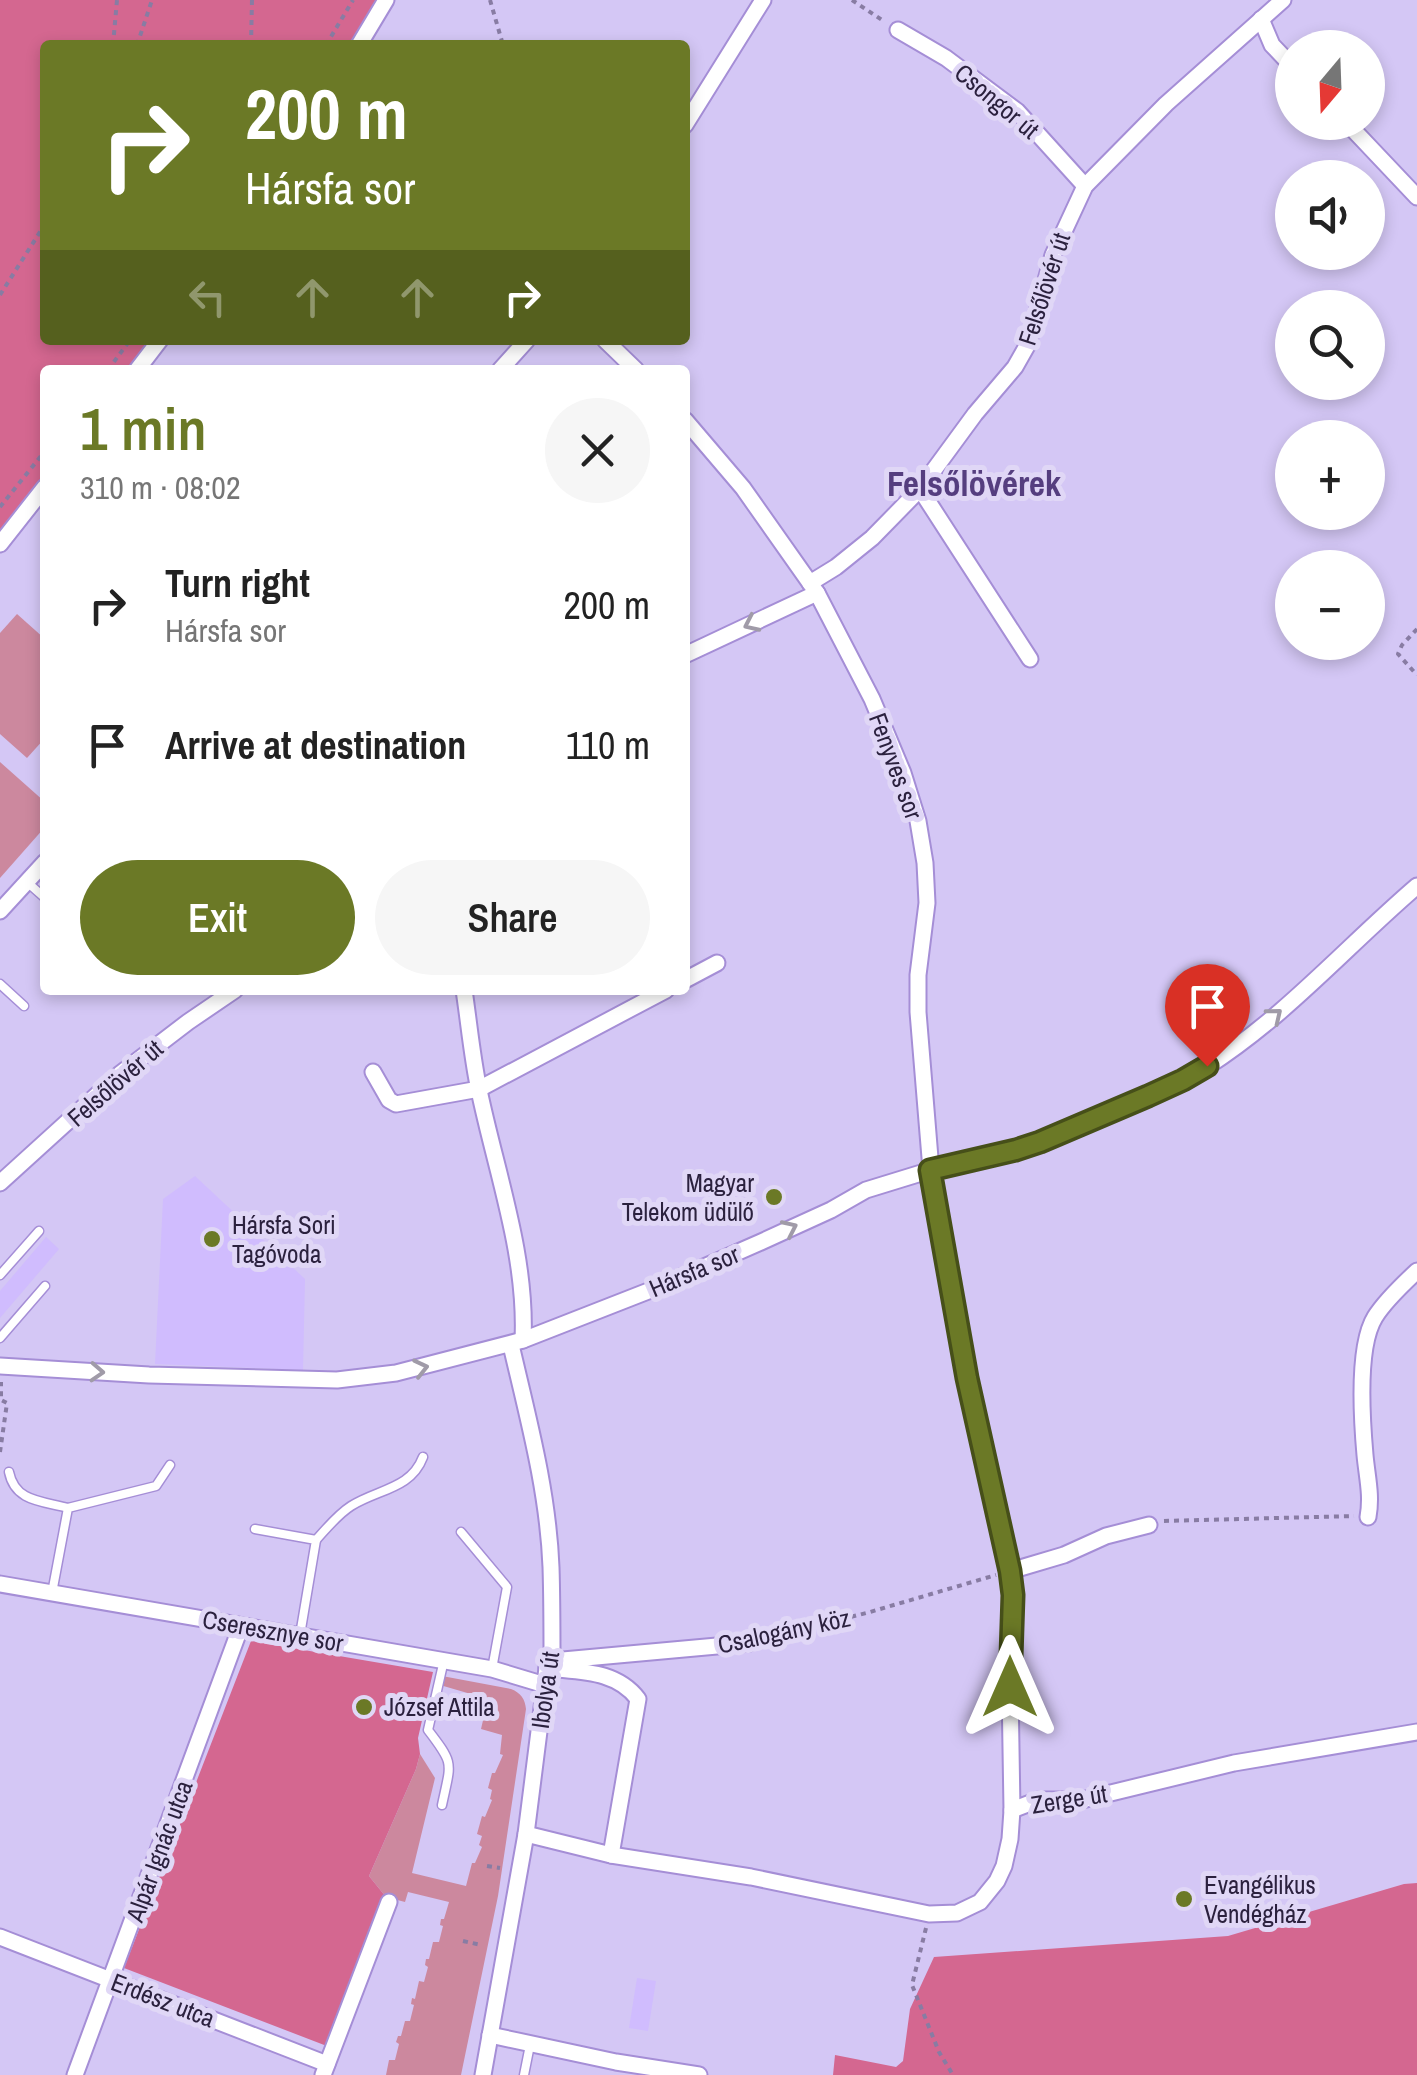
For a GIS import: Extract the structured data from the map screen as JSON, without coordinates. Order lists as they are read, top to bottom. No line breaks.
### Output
{"streets":{"street":["Csongor út","Felsőlövér út","Fenyves sor","Hársfa sor","Cseresznye sor","Csalogány köz","Ibolya út","Zerge út","Alpár Ignác utca","Erdész utca"]},"crossings":[["Csongor út","Felsőlövér út"],["Felsőlövér út","Fenyves sor"],["Fenyves sor","Hársfa sor"],["Fenyves sor","Csalogány köz"],["Fenyves sor","Zerge út"],["Hársfa sor","Ibolya út"],["Cseresznye sor","Csalogány köz"],["Cseresznye sor","Ibolya út"],["Cseresznye sor","Alpár Ignác utca"],["Csalogány köz","Ibolya út"],["Ibolya út","Zerge út"],["Alpár Ignác utca","Erdész utca"]],"one_way":["Hársfa sor"],"districts":["Felsőlövérek"],"places":["Magyar Telekom üdülő","Hársfa Sori Tagóvoda","József Attila","Evangélikus Vendégház"],"north":"bottom","page":{"map_buttons":["+","−"],"turn":["200 m","Hársfa sor"],"heading":["1 min","310 m · 08:02"],"list":[{"name":"Turn right","note":"Hársfa sor","value":"200 m"},{"name":"Arrive at destination","value":"110 m"}],"buttons":["Exit","Share"]}}
